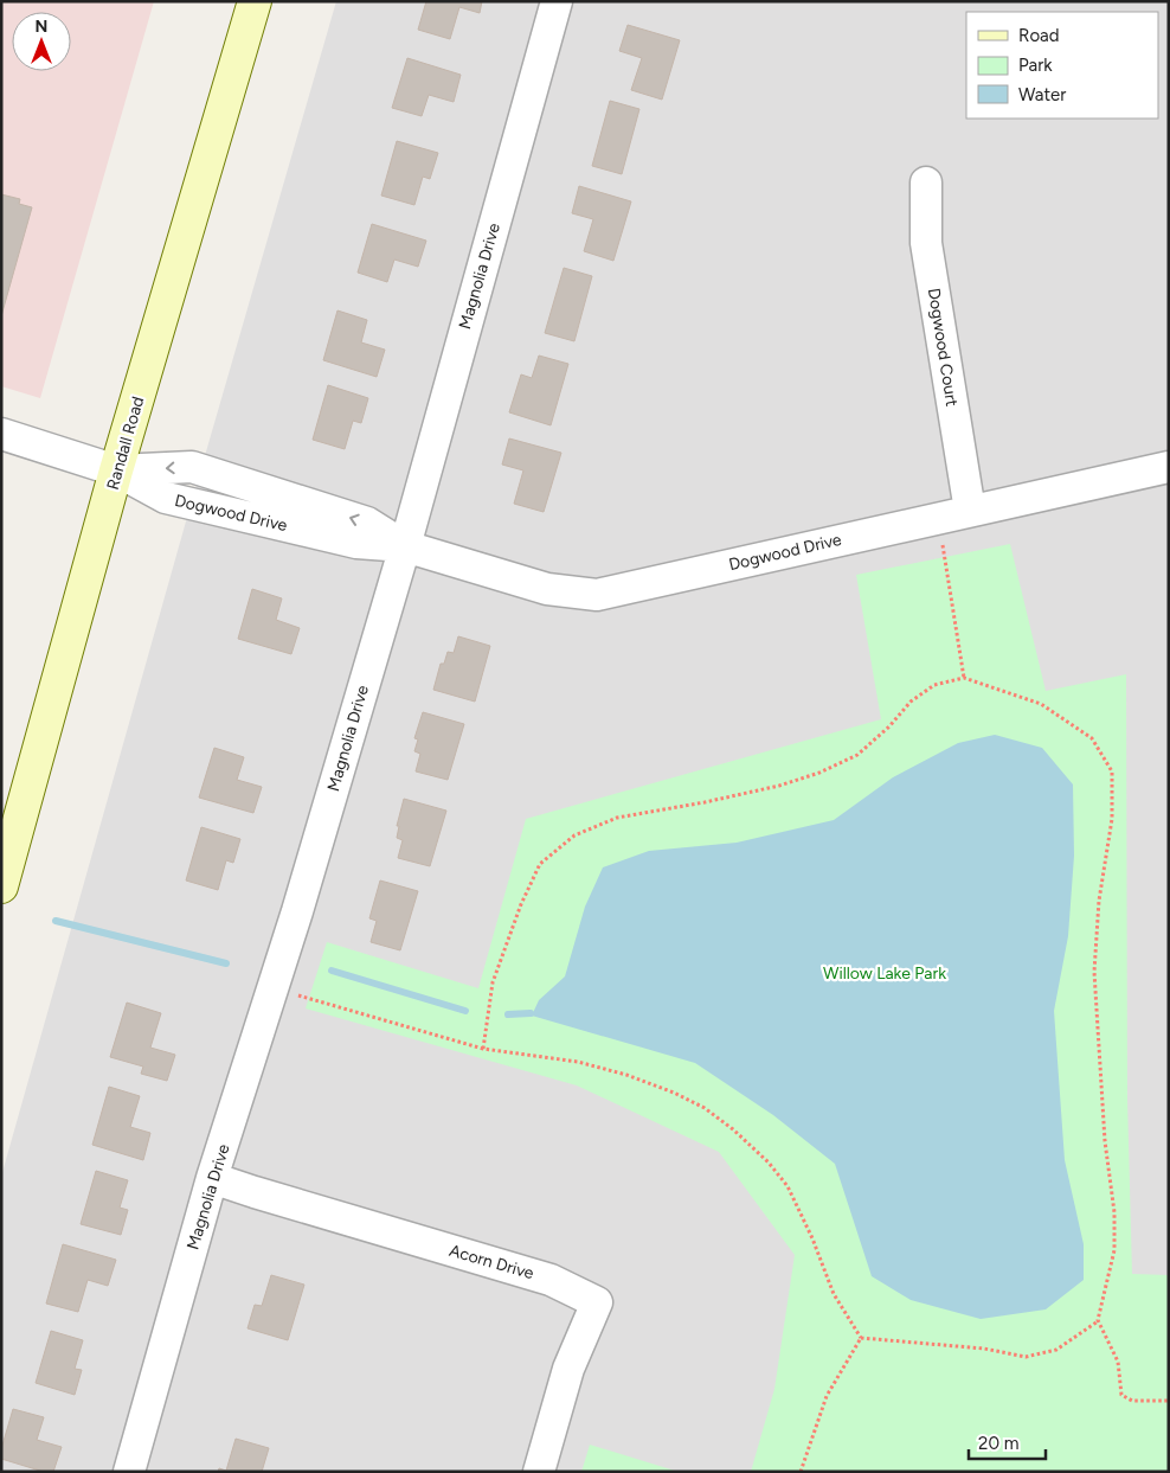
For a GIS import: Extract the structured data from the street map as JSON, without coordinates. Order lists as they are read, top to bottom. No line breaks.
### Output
{"streets":{"main road":["Randall Road"],"street":["Magnolia Drive","Dogwood Court","Dogwood Drive","Acorn Drive"]},"crossings":[["Magnolia Drive","Dogwood Drive"],["Magnolia Drive","Acorn Drive"],["Dogwood Court","Dogwood Drive"],["Randall Road","Dogwood Drive"]],"parks":["Willow Lake Park"],"legend":["Road","Park","Water"],"scale_bar":"20 m","north":"top"}
